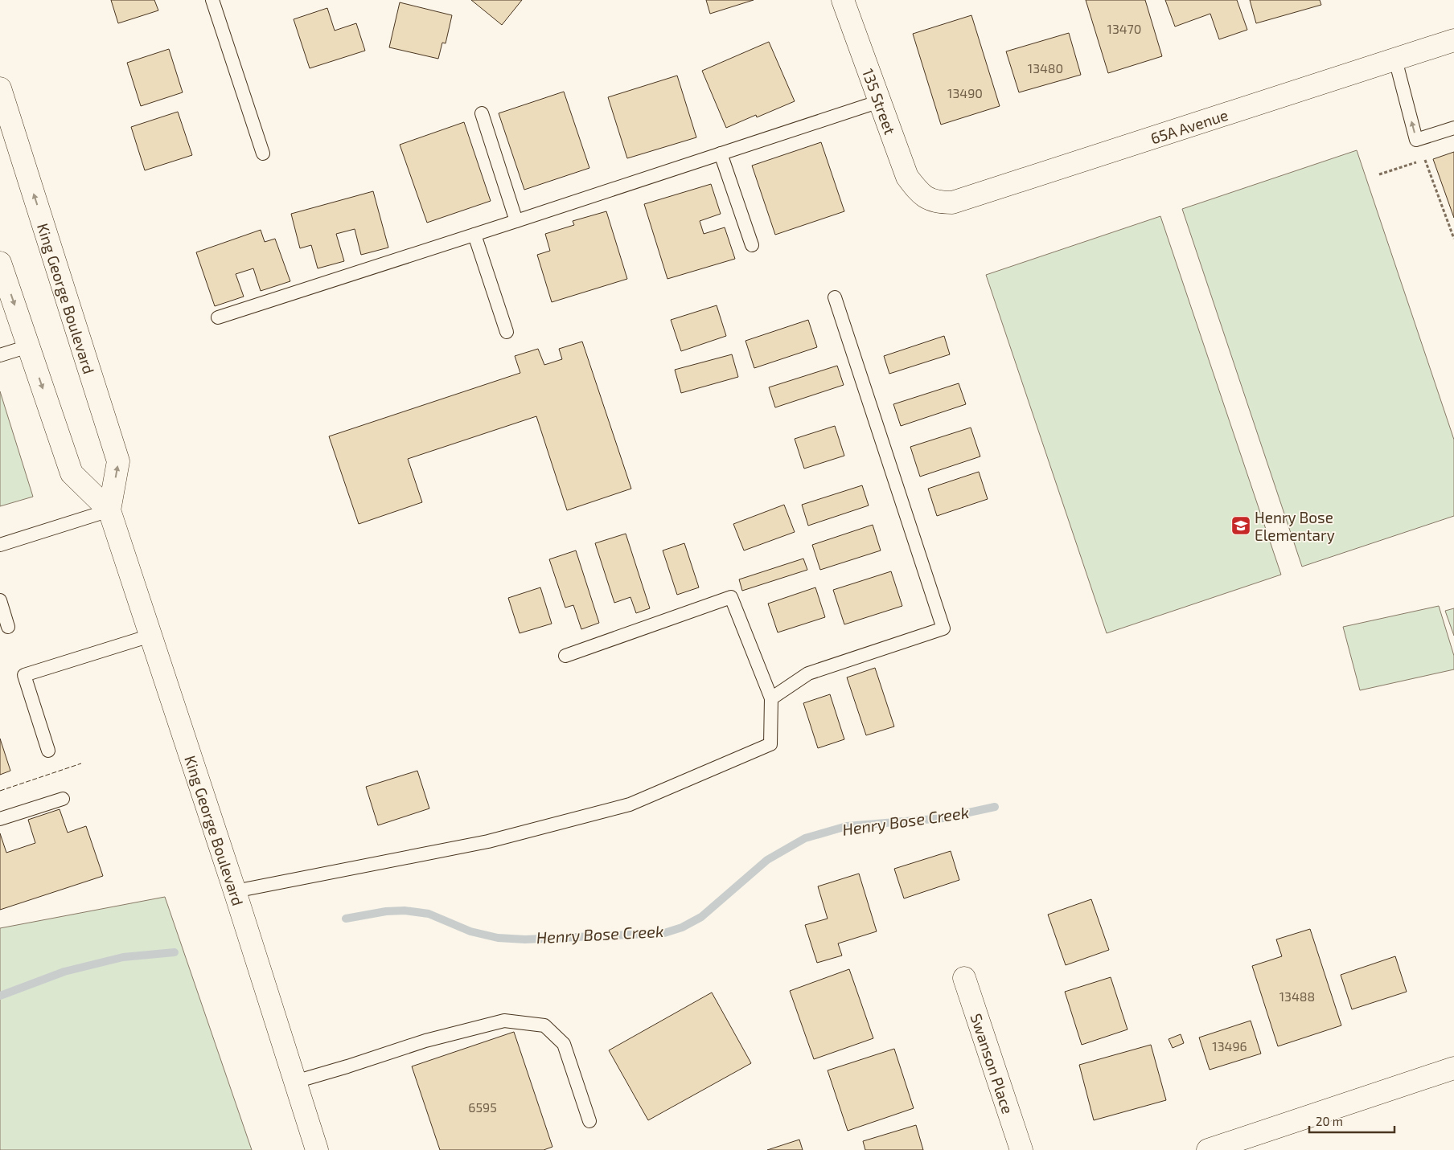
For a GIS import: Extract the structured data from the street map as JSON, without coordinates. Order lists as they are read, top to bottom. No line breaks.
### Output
{"streets":{"main road":["135 Street","65A Avenue","King George Boulevard","Swanson Place"]},"crossings":[["135 Street","65A Avenue"]],"water":["Henry Bose Creek"],"places":{"school or university":["Henry Bose Elementary"]},"house_numbers":["13470","13480","13490","13488","13496","6595"],"scale_bar":"20 m"}
